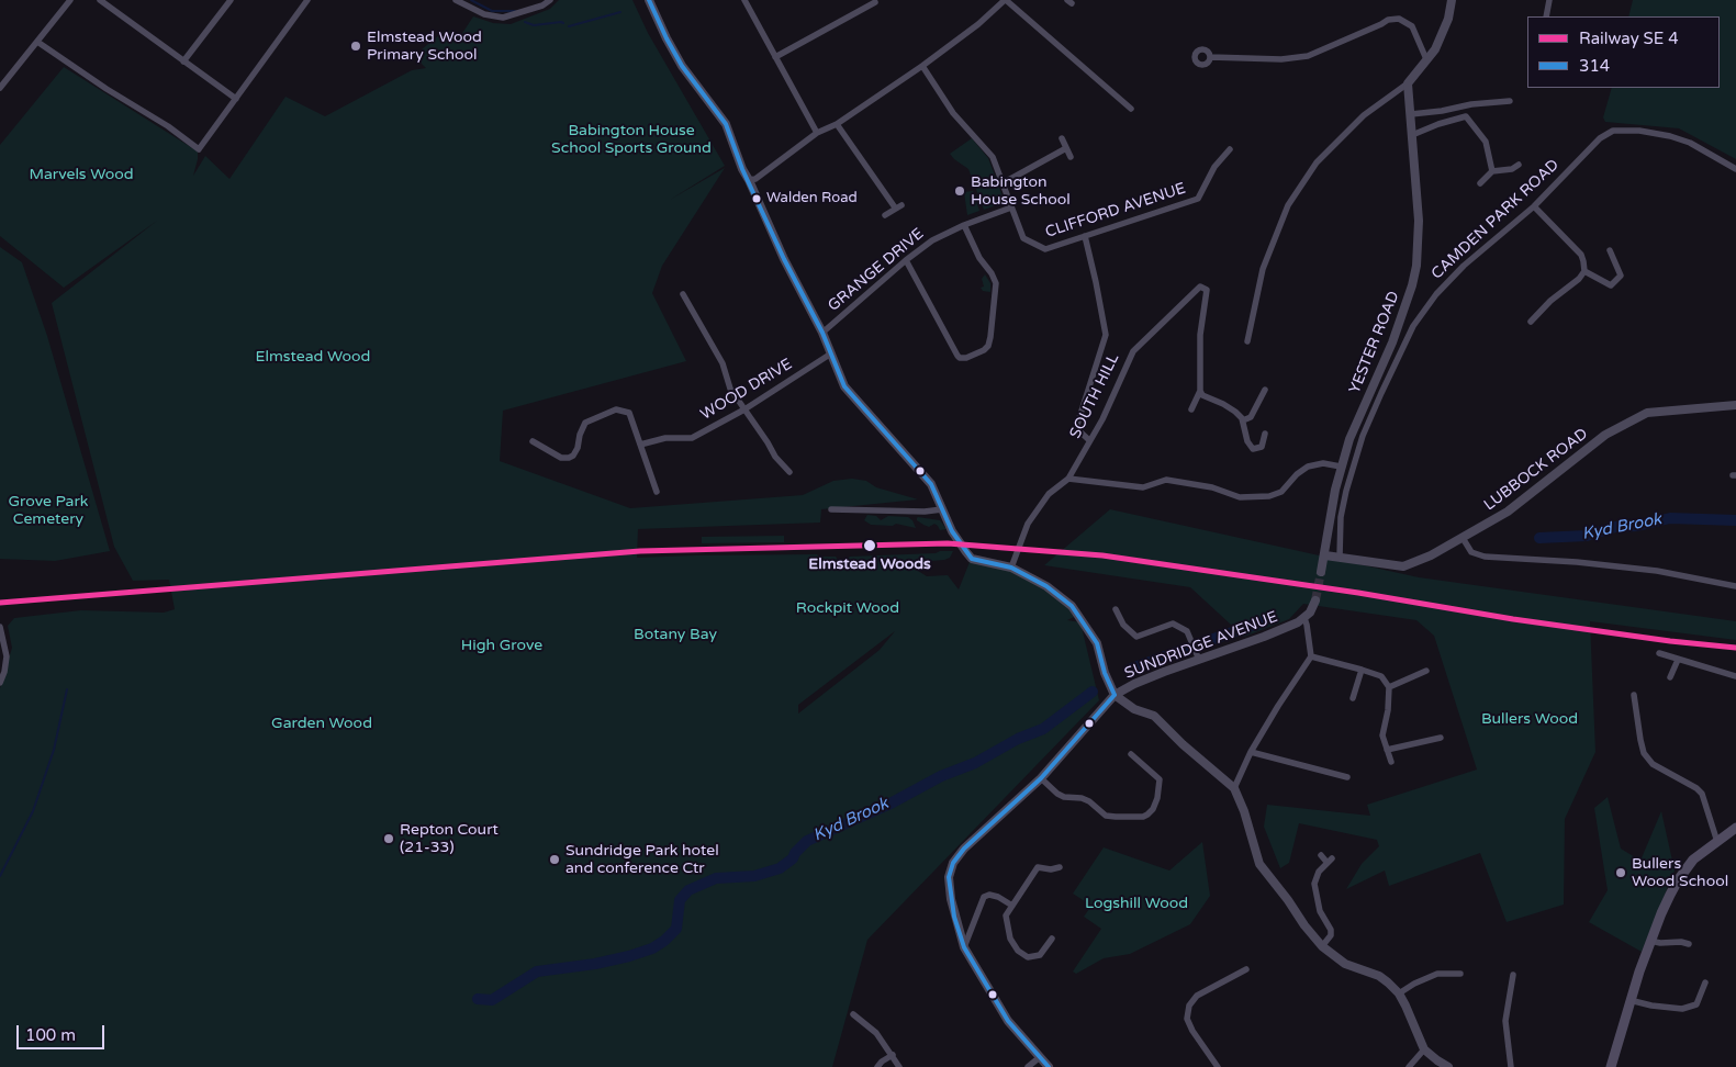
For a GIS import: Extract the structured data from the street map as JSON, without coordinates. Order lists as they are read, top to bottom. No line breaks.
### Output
{"streets":{"street":["CLIFFORD AVENUE","CAMDEN PARK ROAD","GRANGE DRIVE","YESTER ROAD","WOOD DRIVE","SOUTH HILL","LUBBOCK ROAD","SUNDRIDGE AVENUE"]},"crossings":[["CLIFFORD AVENUE","GRANGE DRIVE"],["CAMDEN PARK ROAD","LUBBOCK ROAD"],["YESTER ROAD","LUBBOCK ROAD"]],"water":["Kyd Brook"],"parks":["Babington House School Sports Ground","Marvels Wood","Elmstead Wood","Grove Park Cemetery","Rockpit Wood","Botany Bay","High Grove","Bullers Wood","Garden Wood","Logshill Wood"],"places":["Elmstead Wood Primary School","Babington House School","Walden Road","Elmstead Woods","Repton Court (21-33)","Sundridge Park hotel and conference Ctr","Bullers Wood School"],"lines":["transit line 314"],"legend":["Railway SE 4","314"],"scale_bar":"100 m"}
